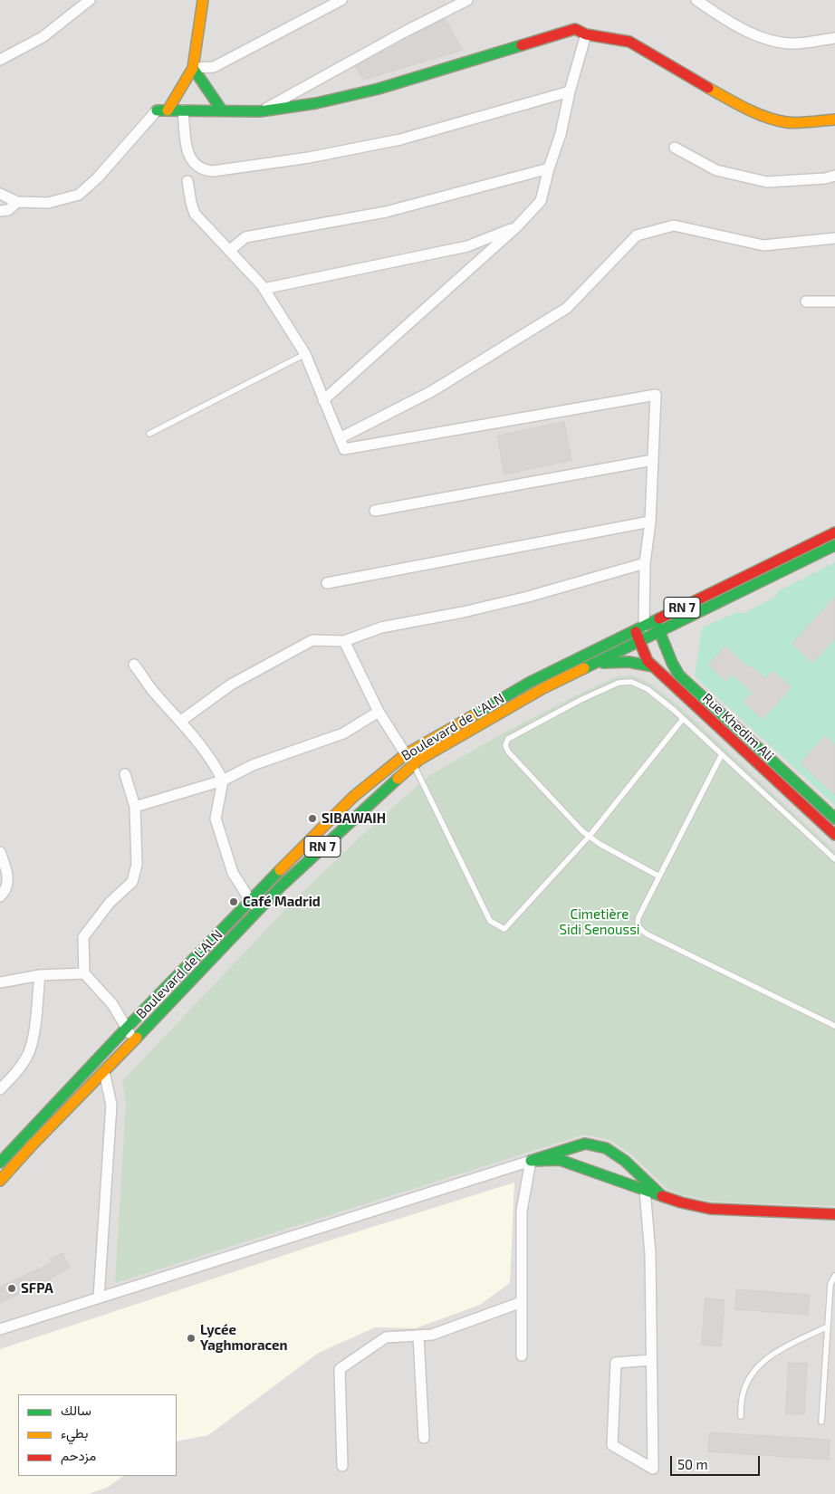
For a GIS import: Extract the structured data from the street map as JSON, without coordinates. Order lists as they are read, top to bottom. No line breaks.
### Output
{"streets":{"main road":["RN 7","Boulevard de L'ALN","Rue Khedim Ali"]},"crossings":[["Boulevard de L'ALN","Rue Khedim Ali"]],"parks":["Cimetière Sidi Senoussi"],"places":["SIBAWAIH","Café Madrid","SFPA","Lycée Yaghmoracen"],"legend":["سالك","بطيء","مزدحم"],"scale_bar":"50 m"}
